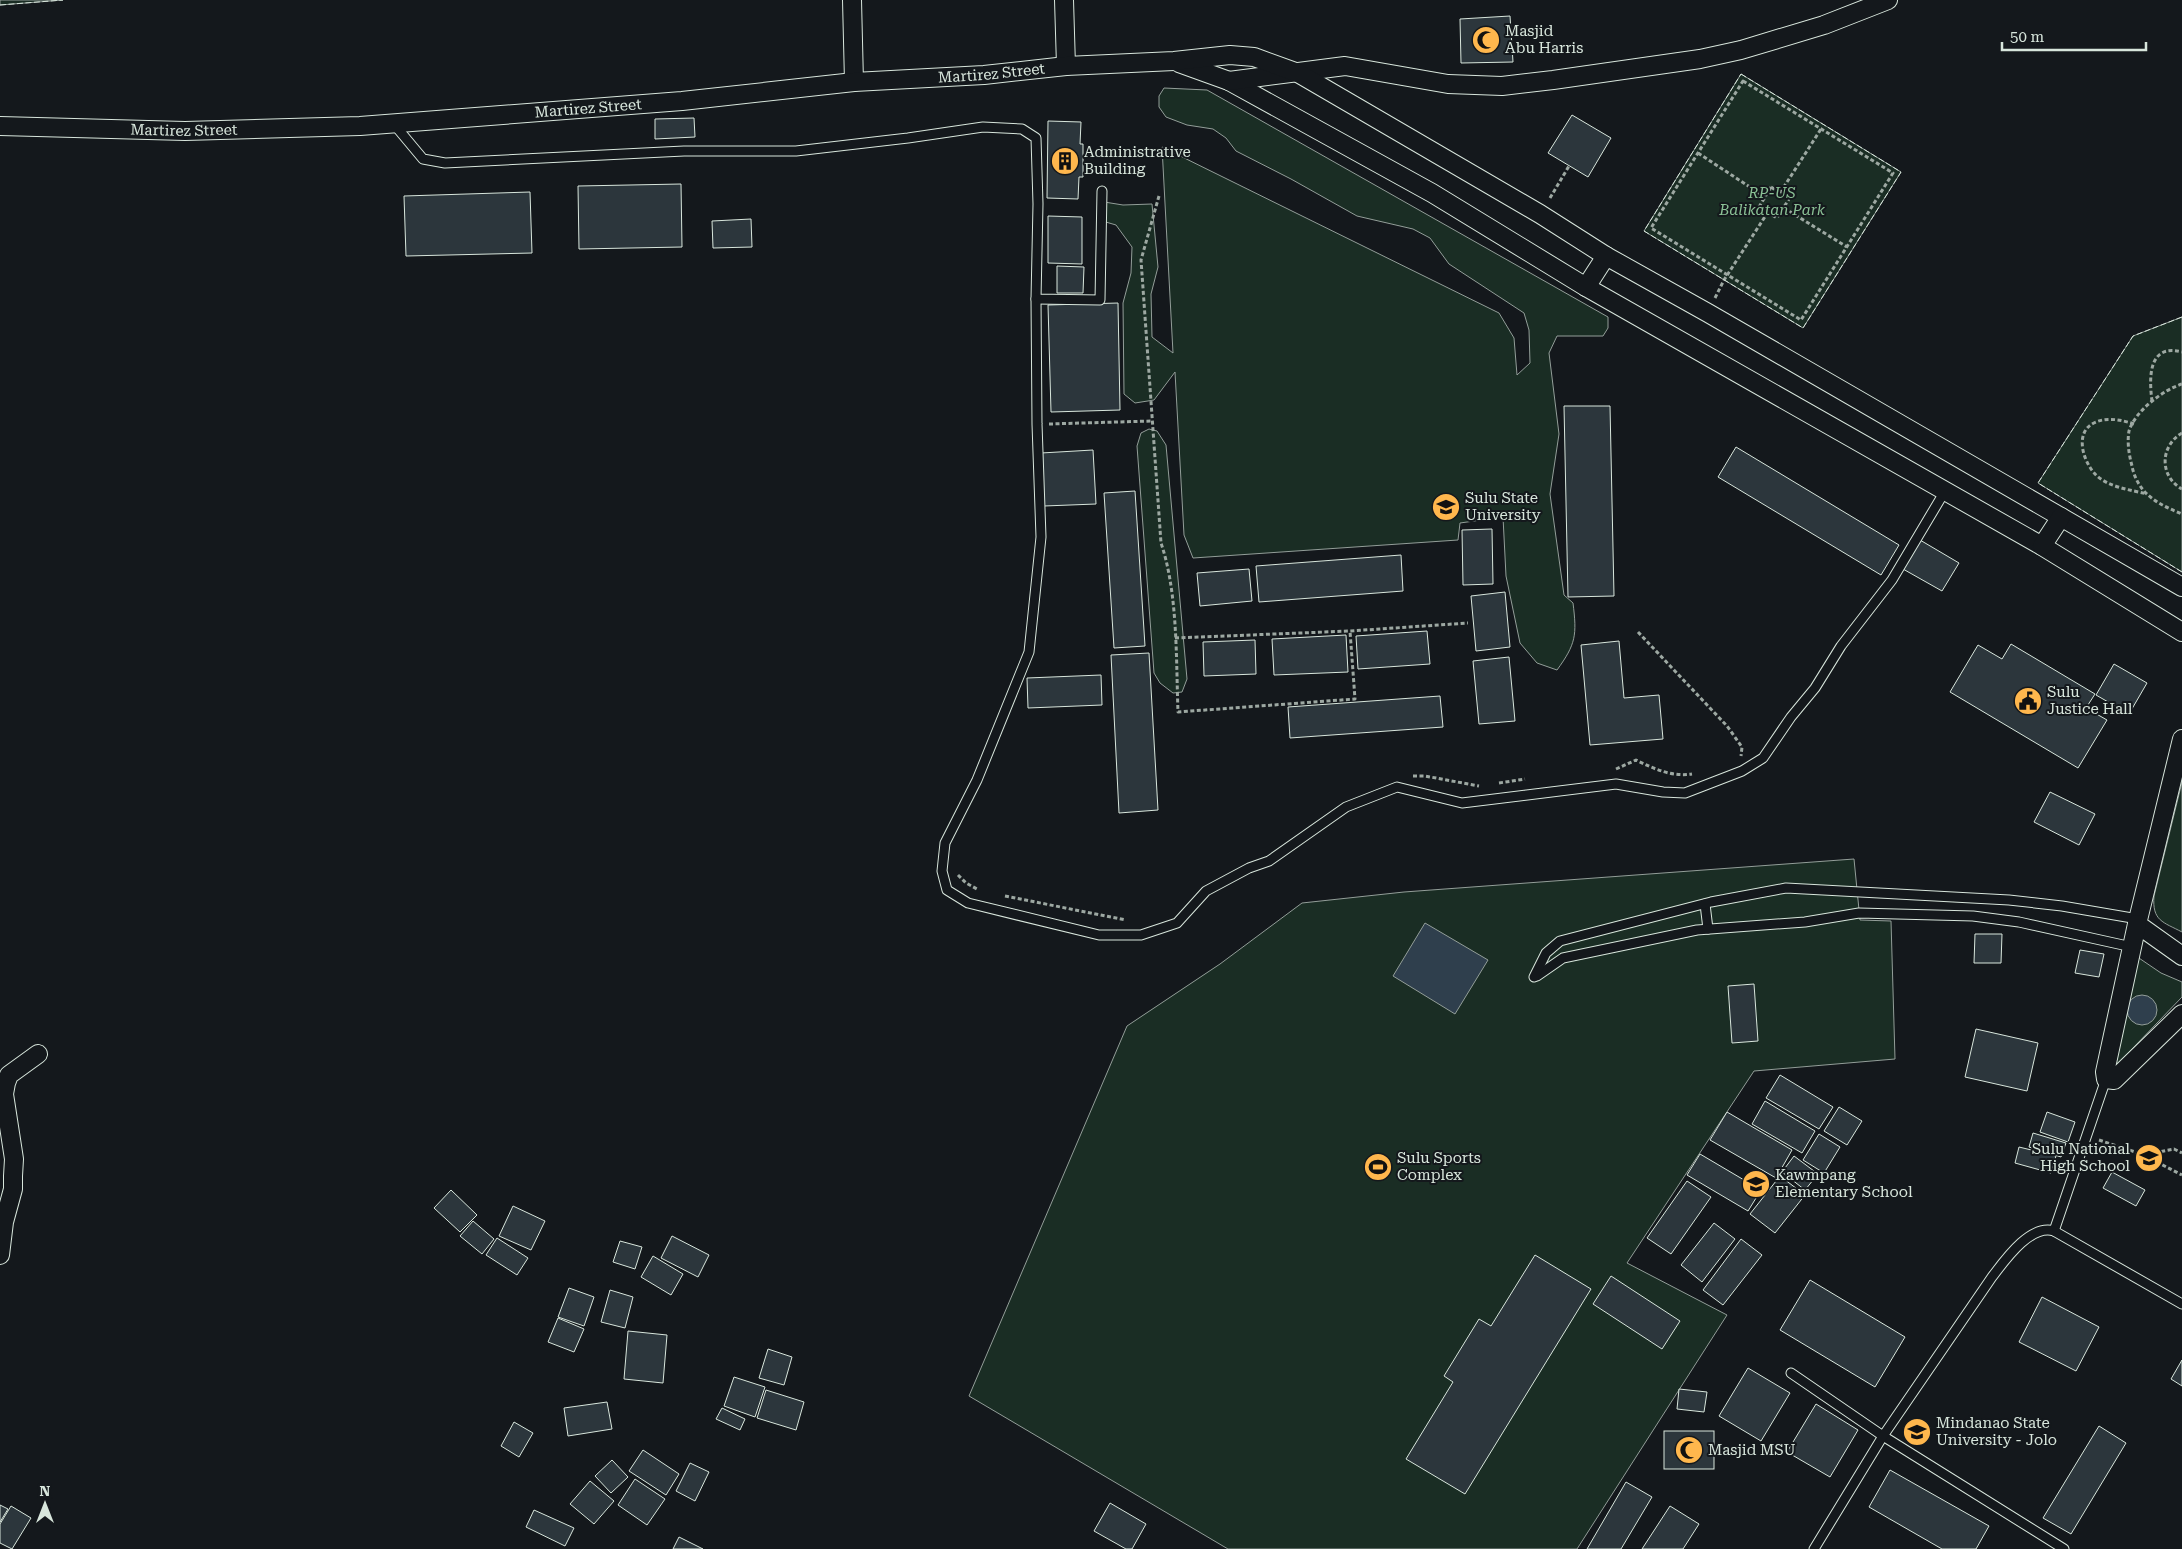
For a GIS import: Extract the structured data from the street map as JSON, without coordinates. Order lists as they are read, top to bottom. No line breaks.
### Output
{"streets":{"street":["Martirez Street"]},"parks":["RP-US Balikatan Park"],"places":{"mosque":["Masjid Abu Harris","Masjid MSU"],"building":["Administrative Building"],"school or university":["Sulu State University","Sulu National High School","Kawmpang Elementary School","Mindanao State University - Jolo"],"public building":["Sulu Justice Hall"],"sports":["Sulu Sports Complex"]},"scale_bar":"50 m","north":"top"}
